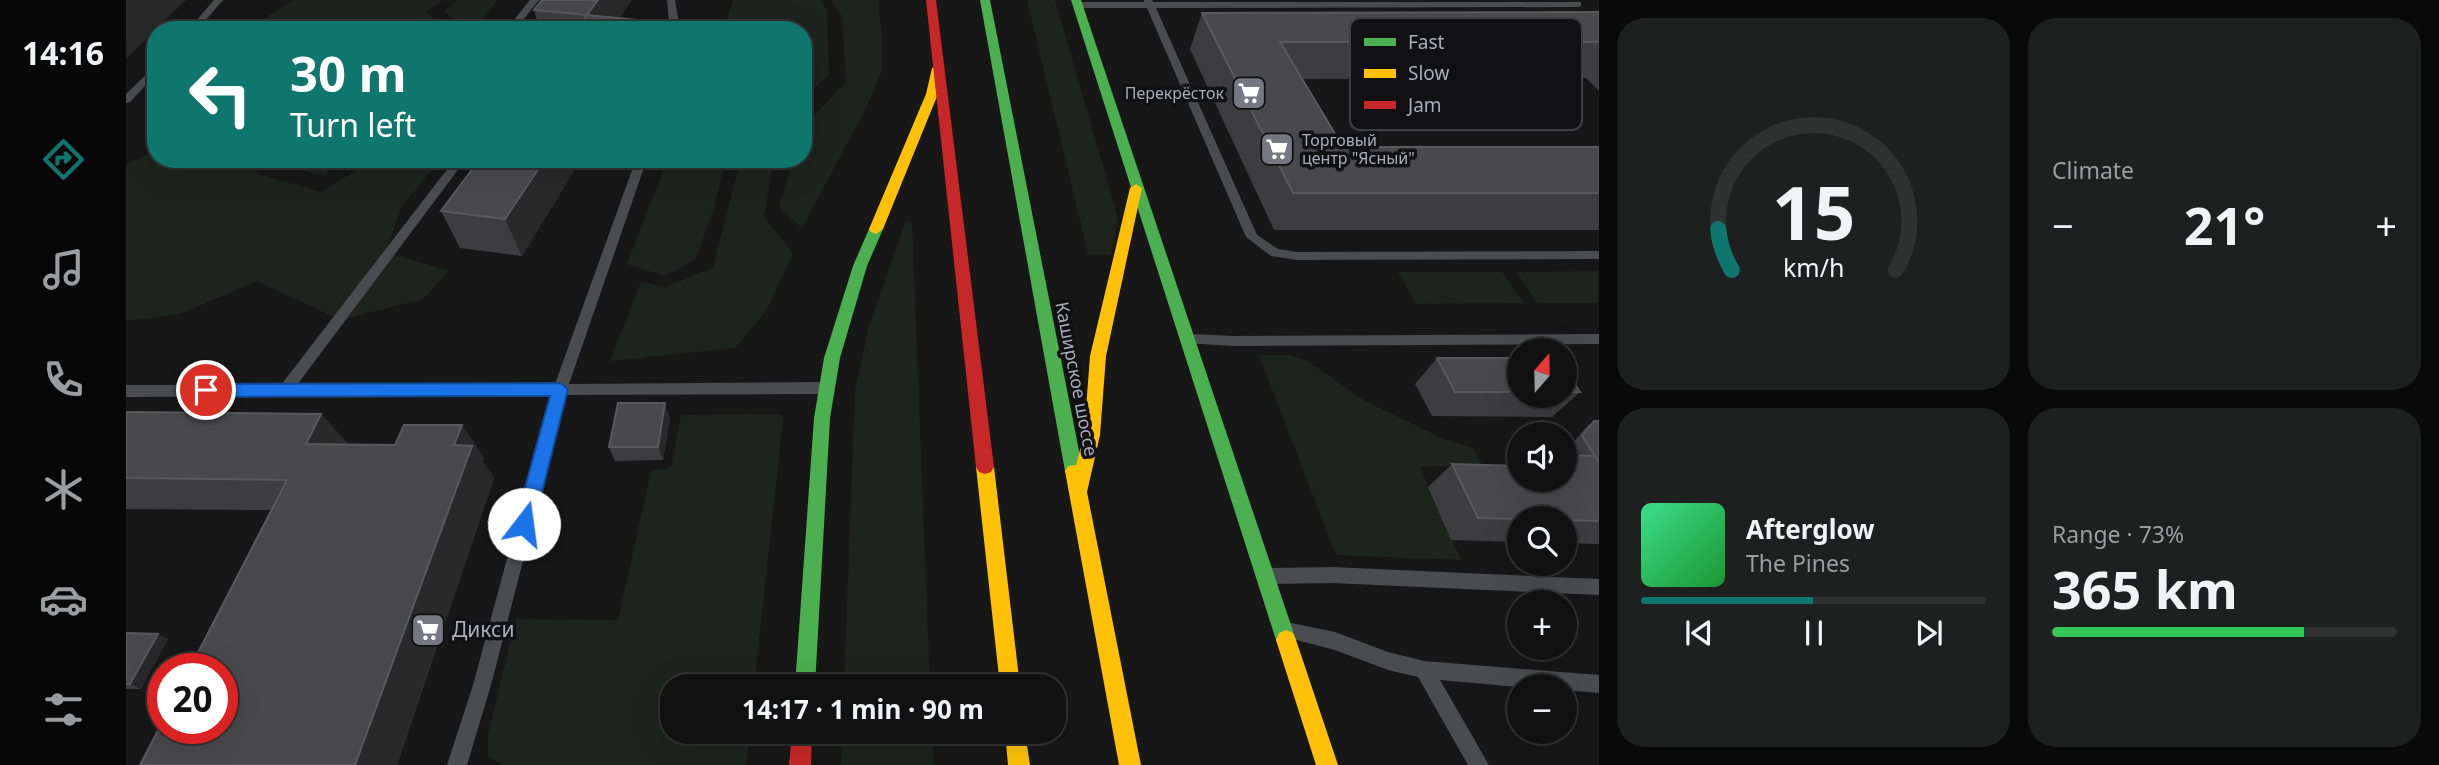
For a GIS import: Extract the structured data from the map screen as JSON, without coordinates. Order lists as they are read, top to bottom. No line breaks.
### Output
{"streets":{"main road":["Каширское шоссе"]},"places":{"supermarket":["Перекрёсток","Торговый центр \"Ясный\"","Дикси"]},"legend":["Fast","Slow","Jam"],"north":"top","page":{"tabs":"14:16","tile":["Climate",["Range · 73%","365 km"]],"turn":["30 m","Turn left"],"heat":["−","21°","+"],"map_buttons":["+","−"],"song":["Afterglow","The Pines"],"limit":"20","trip":"14:17 · 1 min · 90 m","gauge":["15","km/h"]}}
